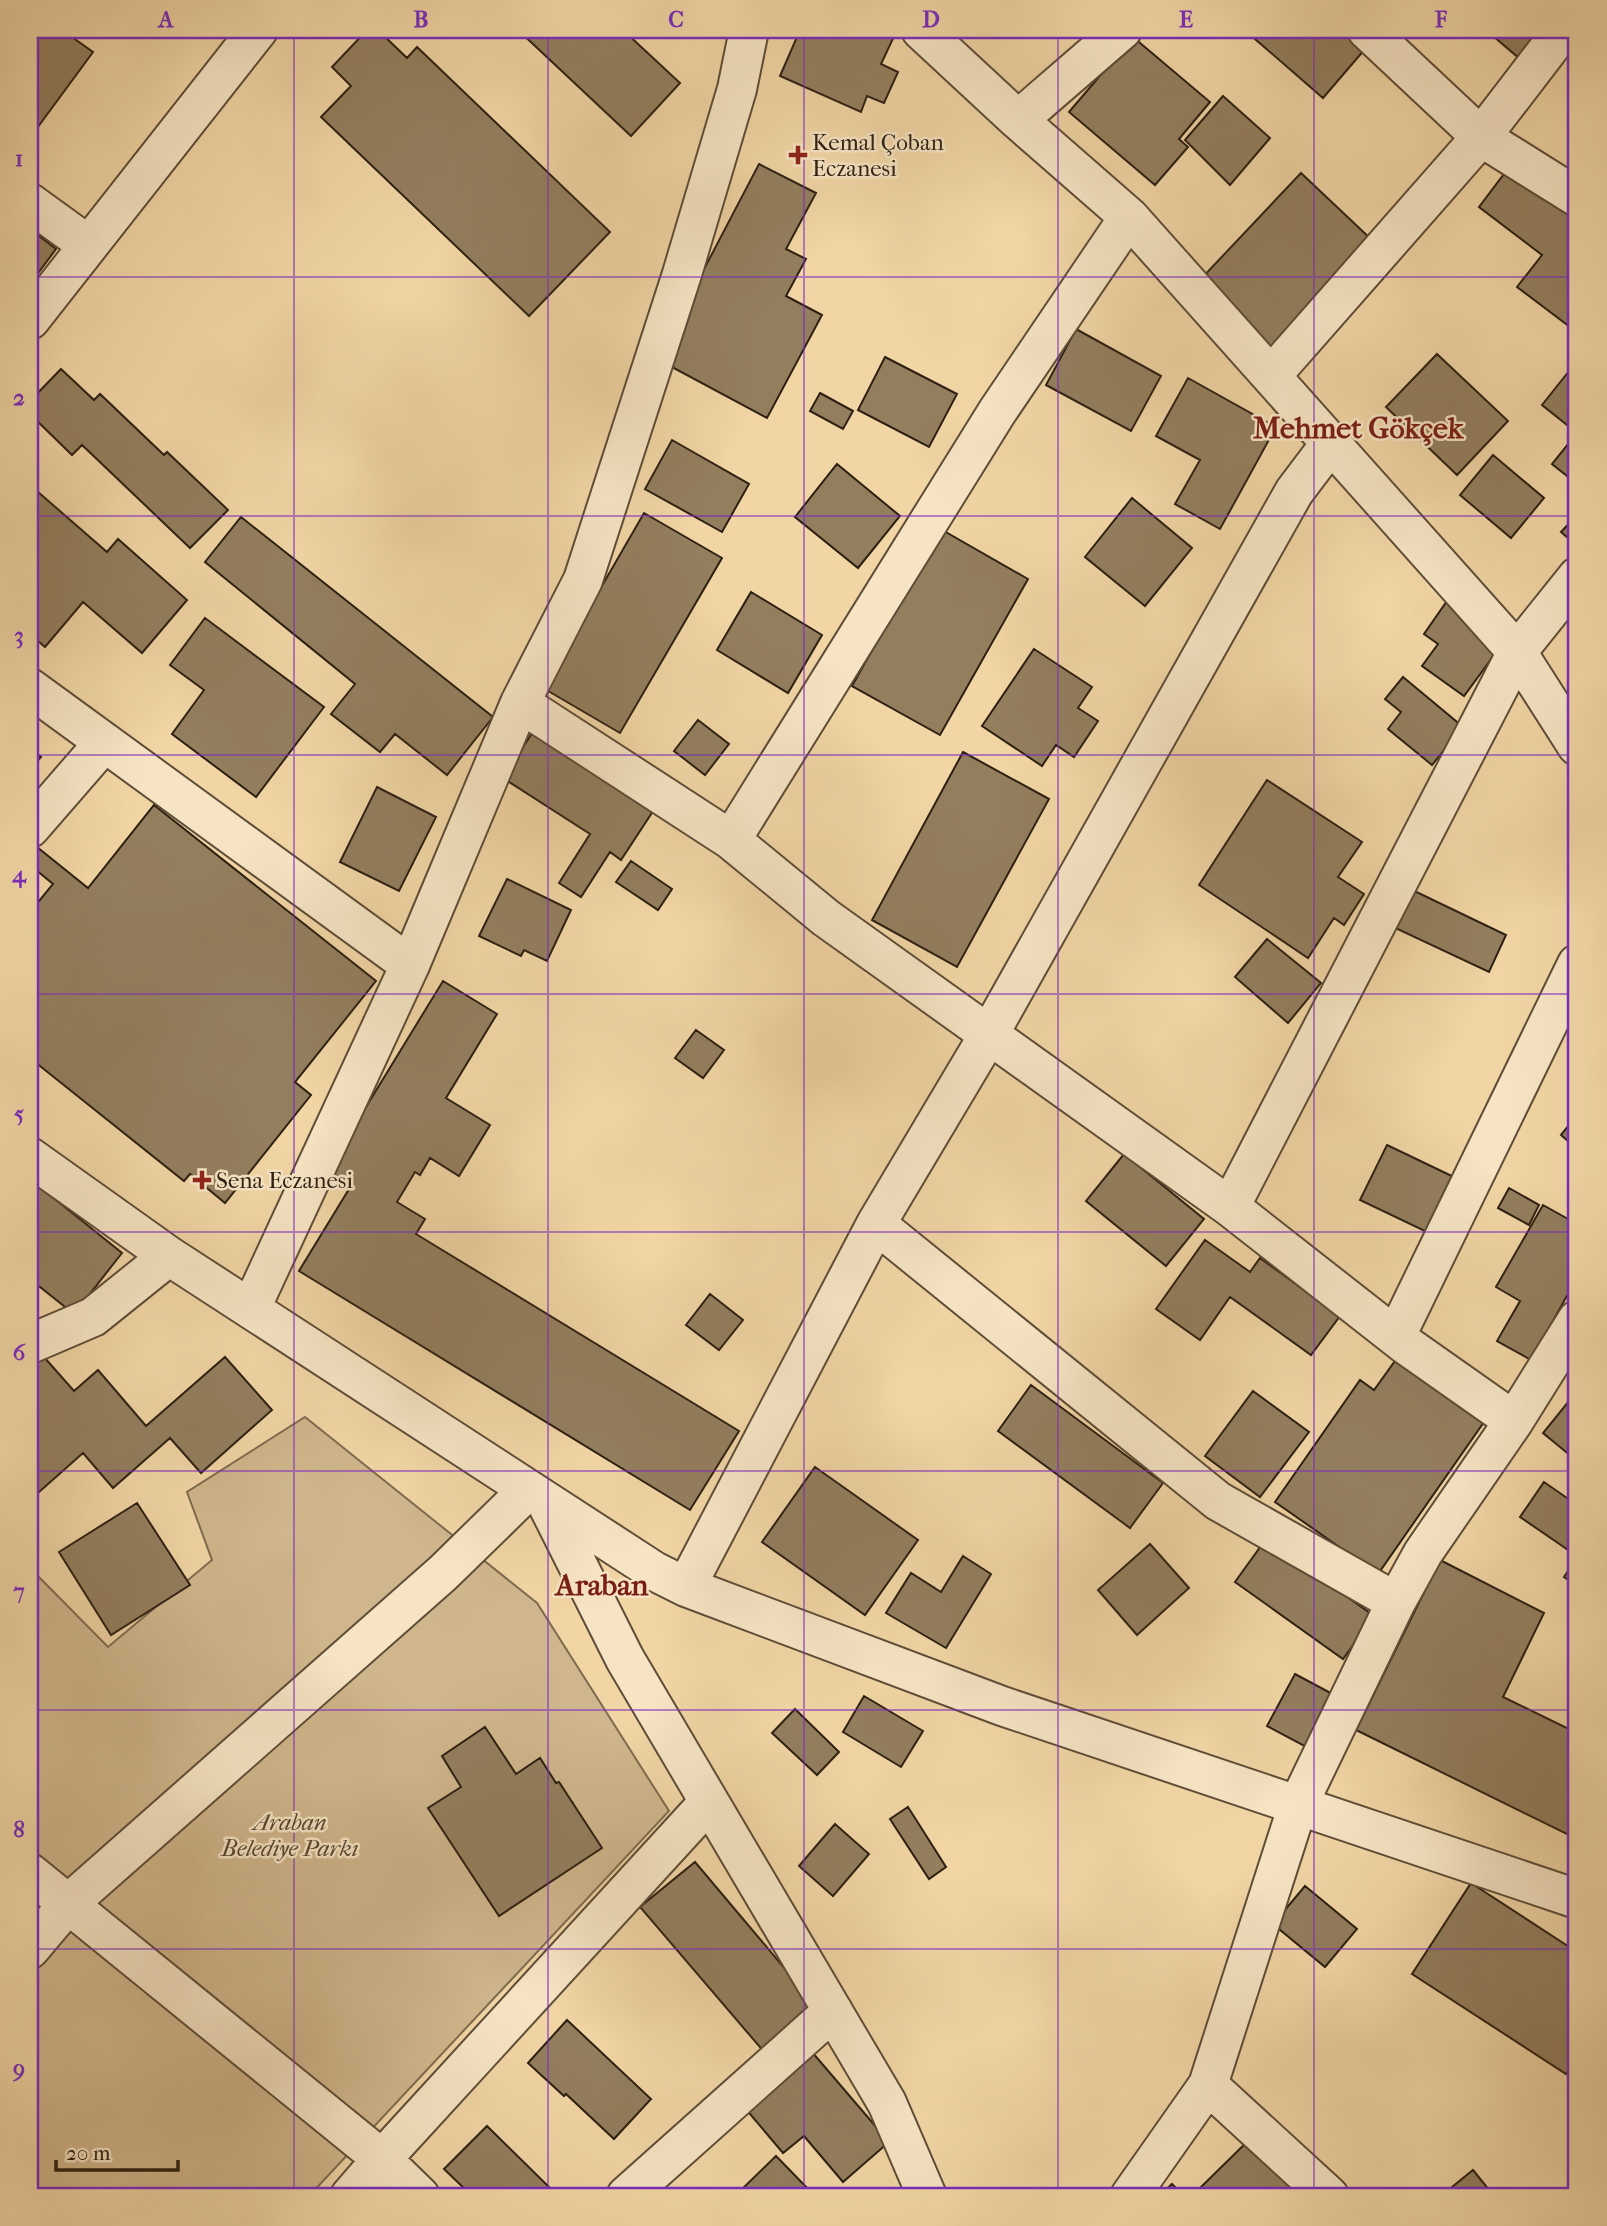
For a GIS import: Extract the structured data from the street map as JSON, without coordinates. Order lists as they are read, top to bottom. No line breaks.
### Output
{"districts":["Mehmet Gökçek","Araban"],"parks":["Araban Belediye Parkı"],"places":{"health":["Kemal Çoban Eczanesi","Sena Eczanesi"]},"scale_bar":"20 m","grid":{"columns":["A","B","C","D","E","F"],"rows":["1","2","3","4","5","6","7","8","9"]}}
